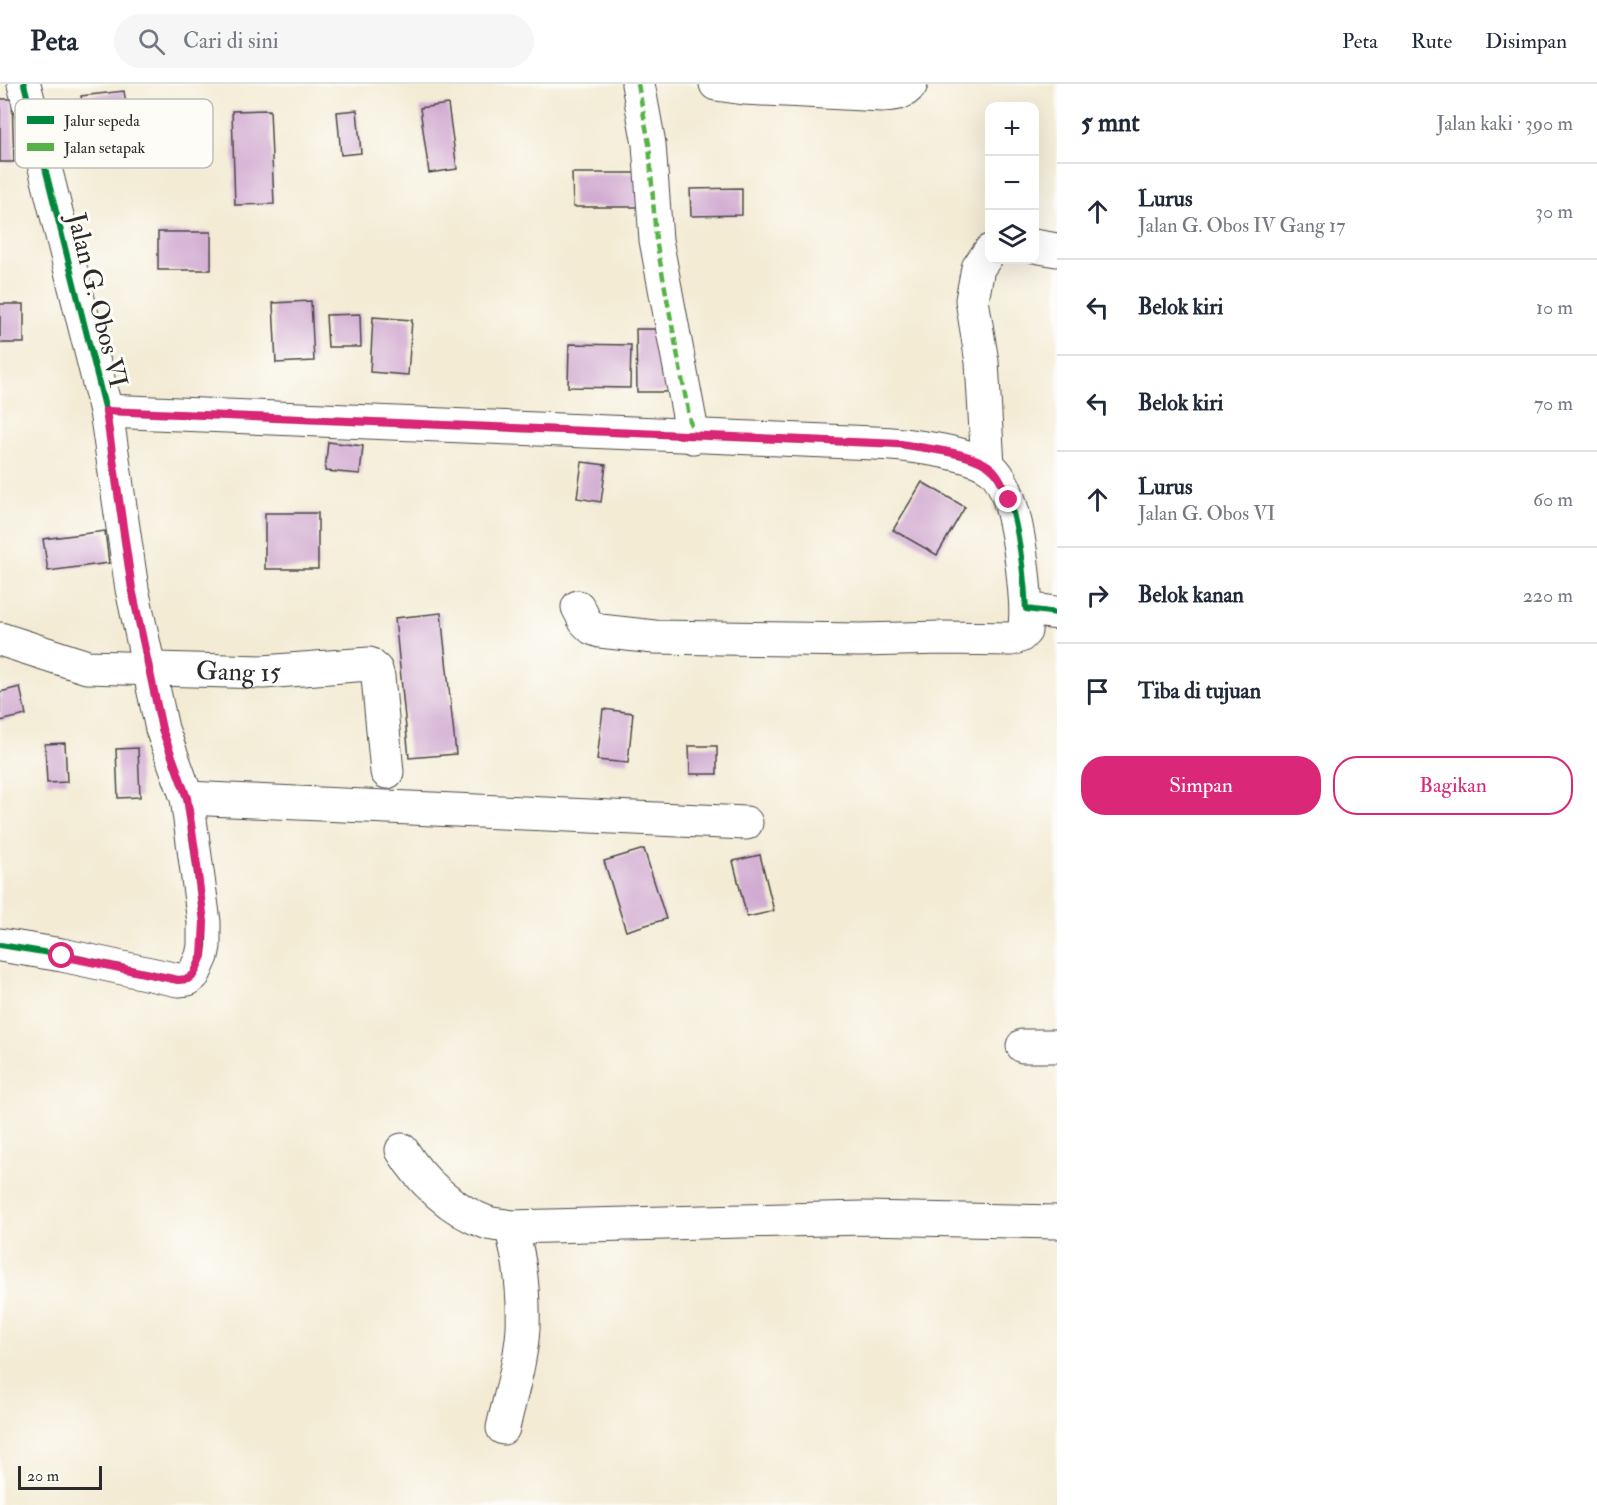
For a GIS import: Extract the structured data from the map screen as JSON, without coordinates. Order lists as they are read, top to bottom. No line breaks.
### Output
{"streets":{"street":["Jalan G. Obos VI","Gang 15"]},"crossings":[["Jalan G. Obos VI","Gang 15"]],"legend":["Jalur sepeda","Jalan setapak"],"scale_bar":"20 m","page":{"header":"Peta","search":"Cari di sini","nav":["Peta","Rute","Disimpan"],"heading":["5 mnt","Jalan kaki · 390 m"],"map_buttons":["+","−"],"list":[["Lurus","Jalan G. Obos IV Gang 17","30 m"],["Belok kiri","10 m"],["Belok kiri","70 m"],["Lurus","Jalan G. Obos VI","60 m"],["Belok kanan","220 m"],"Tiba di tujuan"],"buttons":["Simpan","Bagikan"],"scale":"20 m"}}
